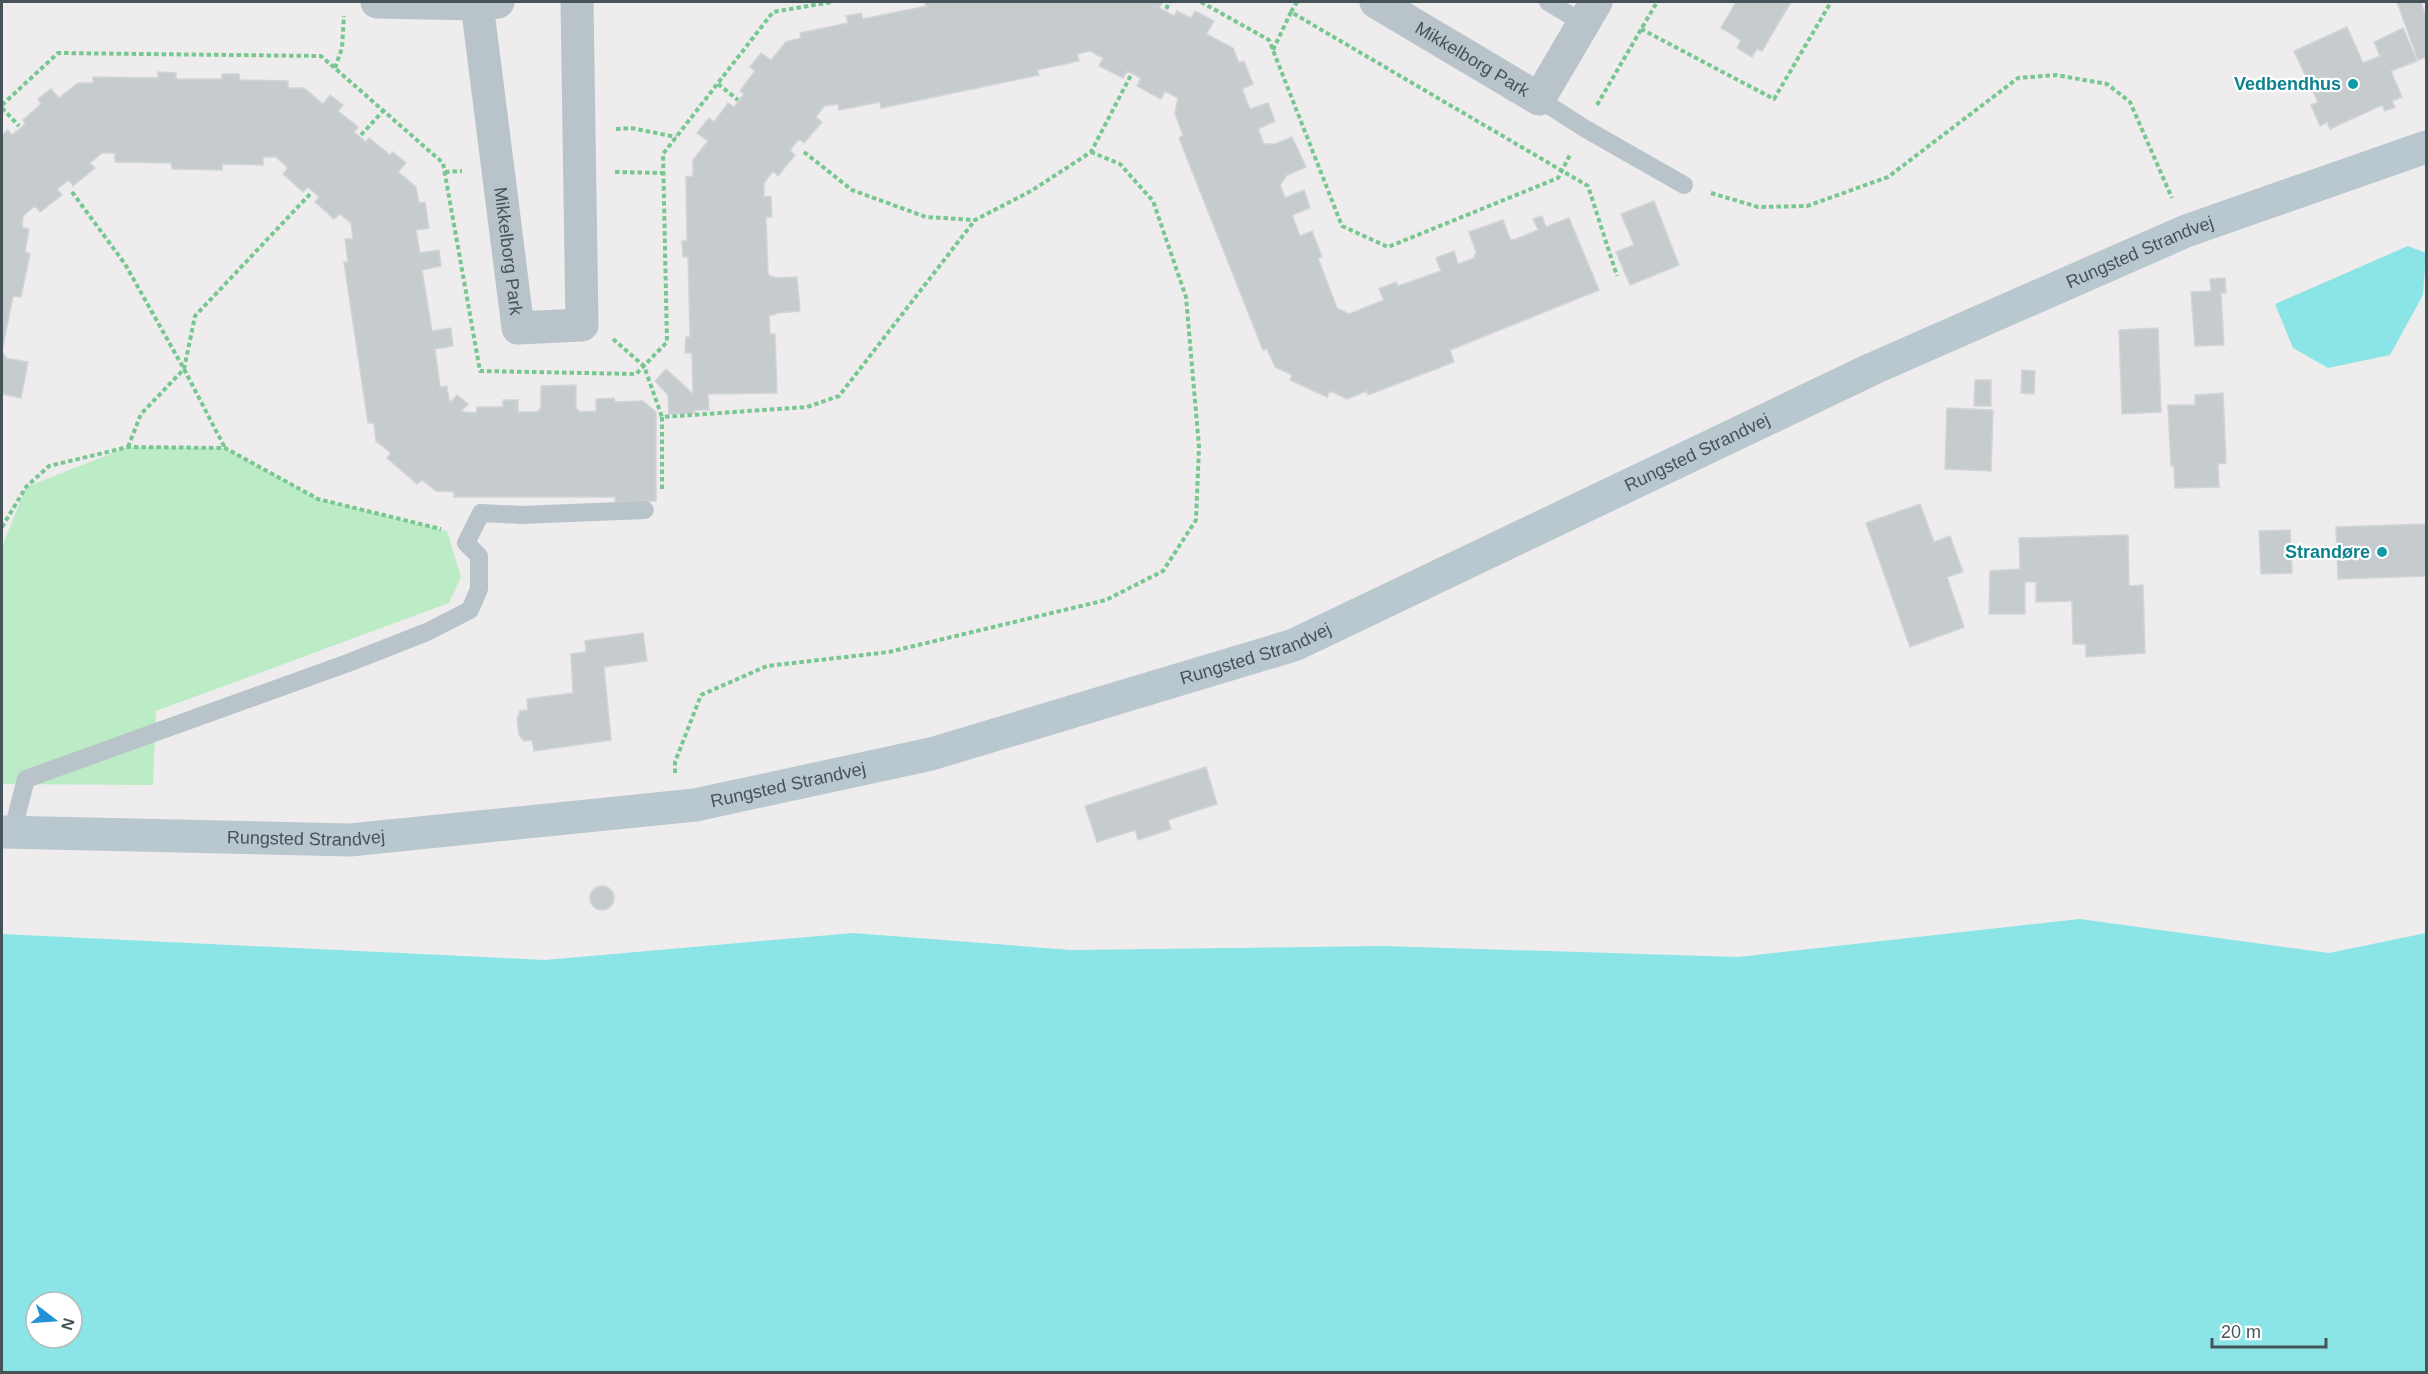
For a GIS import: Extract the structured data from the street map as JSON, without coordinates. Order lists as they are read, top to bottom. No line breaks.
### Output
{"streets":{"main road":["Rungsted Strandvej"],"street":["Mikkelborg Park"]},"places":["Vedbendhus","Strandøre"],"scale_bar":"20 m","north":"right"}
